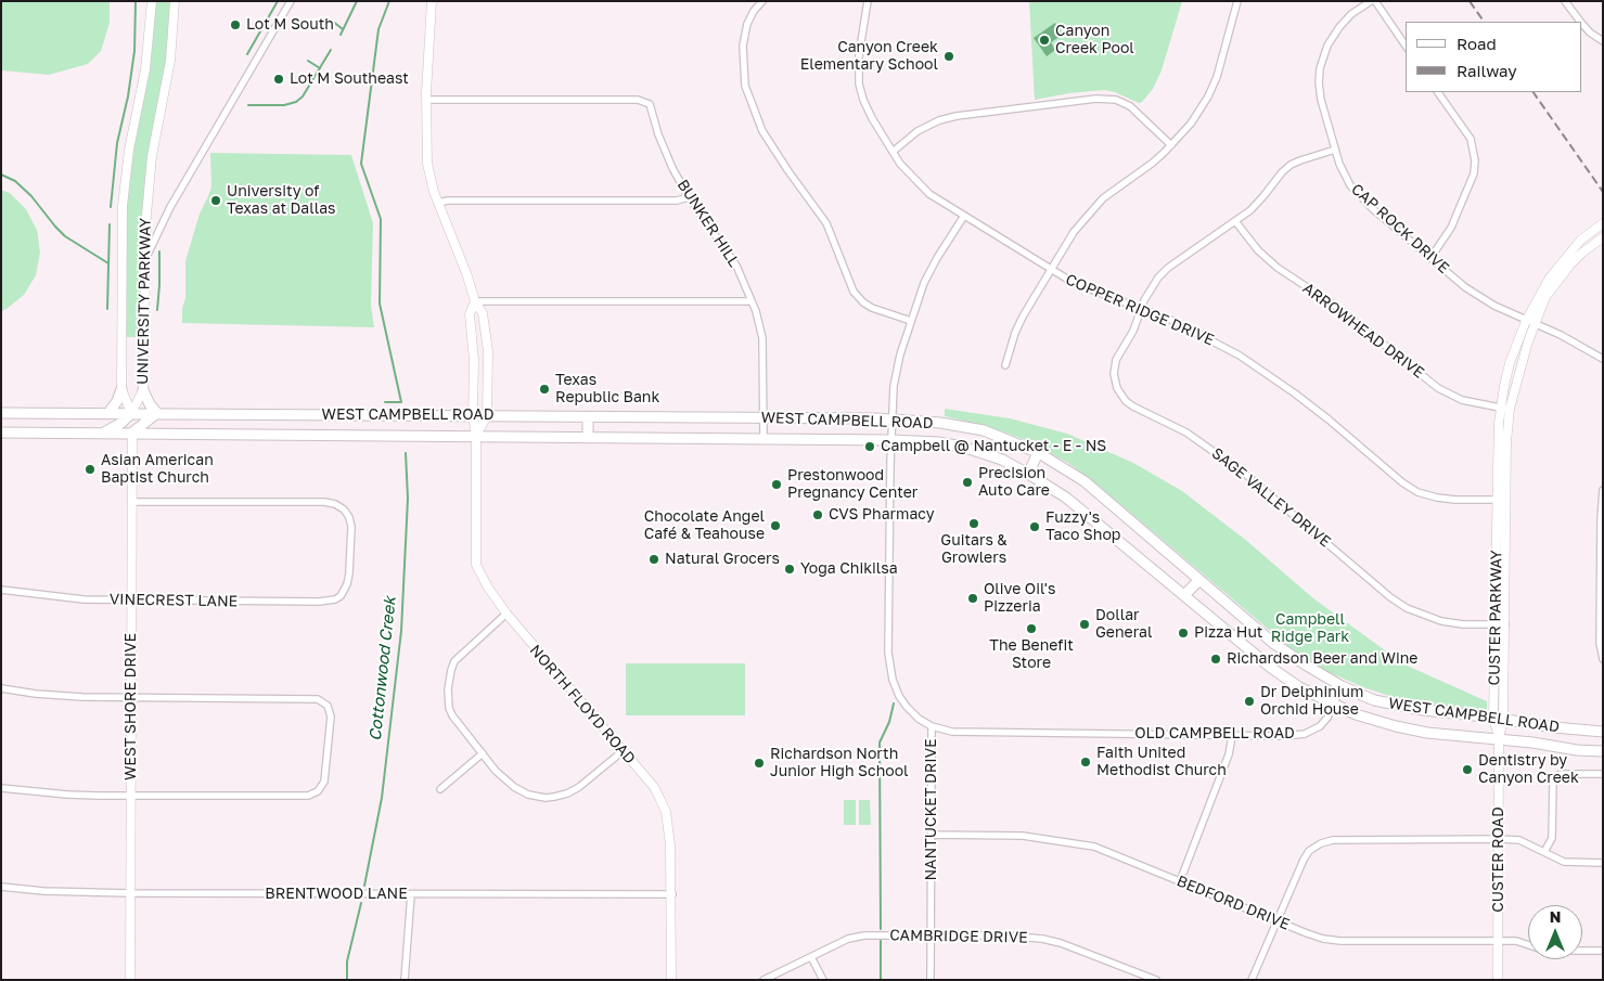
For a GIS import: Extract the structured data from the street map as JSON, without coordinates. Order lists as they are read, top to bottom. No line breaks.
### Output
{"streets":{"main road":["WEST CAMPBELL ROAD"],"street":["BUNKER HILL","CAP ROCK DRIVE","UNIVERSITY PARKWAY","COPPER RIDGE DRIVE","ARROWHEAD DRIVE","SAGE VALLEY DRIVE","VINECREST LANE","CUSTER PARKWAY","NORTH FLOYD ROAD","WEST SHORE DRIVE","OLD CAMPBELL ROAD","NANTUCKET DRIVE","CUSTER ROAD","BRENTWOOD LANE","BEDFORD DRIVE","CAMBRIDGE DRIVE"]},"crossings":[["BUNKER HILL","WEST CAMPBELL ROAD"],["BUNKER HILL","NORTH FLOYD ROAD"],["CAP ROCK DRIVE","SAGE VALLEY DRIVE"],["CAP ROCK DRIVE","CUSTER PARKWAY"],["UNIVERSITY PARKWAY","WEST CAMPBELL ROAD"],["COPPER RIDGE DRIVE","SAGE VALLEY DRIVE"],["COPPER RIDGE DRIVE","CUSTER PARKWAY"],["COPPER RIDGE DRIVE","NANTUCKET DRIVE"],["ARROWHEAD DRIVE","SAGE VALLEY DRIVE"],["ARROWHEAD DRIVE","CUSTER PARKWAY"],["WEST CAMPBELL ROAD","CUSTER PARKWAY"],["WEST CAMPBELL ROAD","NORTH FLOYD ROAD"],["WEST CAMPBELL ROAD","WEST SHORE DRIVE"],["WEST CAMPBELL ROAD","OLD CAMPBELL ROAD"],["WEST CAMPBELL ROAD","NANTUCKET DRIVE"],["WEST CAMPBELL ROAD","CUSTER ROAD"],["SAGE VALLEY DRIVE","CUSTER PARKWAY"],["VINECREST LANE","WEST SHORE DRIVE"],["CUSTER PARKWAY","CUSTER ROAD"],["NORTH FLOYD ROAD","BRENTWOOD LANE"],["WEST SHORE DRIVE","BRENTWOOD LANE"],["OLD CAMPBELL ROAD","NANTUCKET DRIVE"],["NANTUCKET DRIVE","BEDFORD DRIVE"],["NANTUCKET DRIVE","CAMBRIDGE DRIVE"],["CUSTER ROAD","BEDFORD DRIVE"]],"water":["Cottonwood Creek"],"parks":["Campbell Ridge Park"],"places":["Lot M South","Canyon Creek Pool","Canyon Creek Elementary School","Lot M Southeast","University of Texas at Dallas","Texas Republic Bank","Campbell @ Nantucket - E - NS","Asian American Baptist Church","Precision Auto Care","Prestonwood Pregnancy Center","CVS Pharmacy","Guitars & Growlers","Chocolate Angel Café & Teahouse","Fuzzy's Taco Shop","Natural Grocers","Yoga Chikilsa","Olive Oil's Pizzeria","Dollar General","The Benefit Store","Pizza Hut","Richardson Beer and Wine","Dr Delphinium Orchid House","Faith United Methodist Church","Richardson North Junior High School","Dentistry by Canyon Creek"],"legend":["Road","Railway"],"north":"top"}
